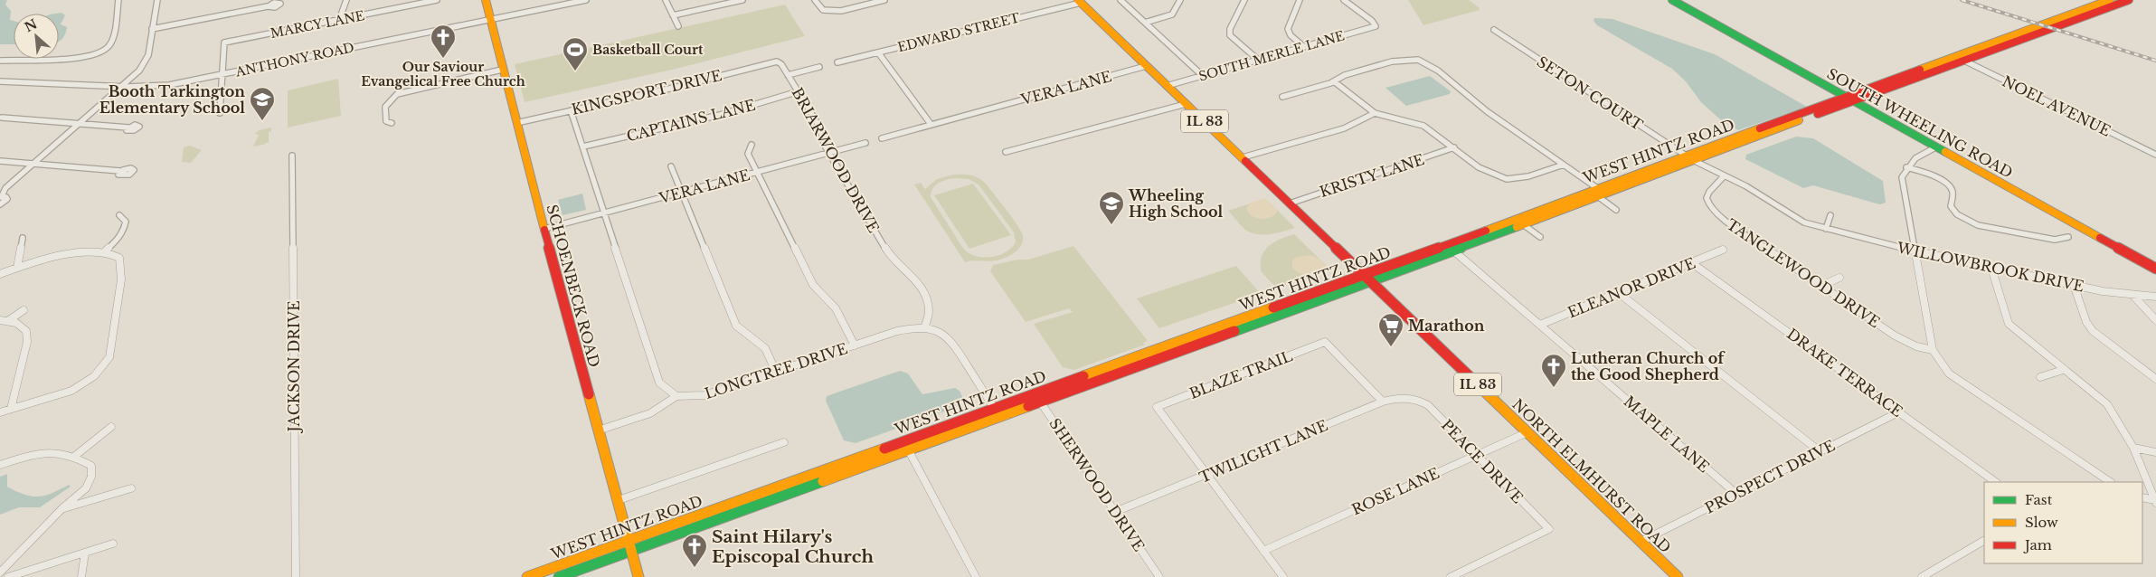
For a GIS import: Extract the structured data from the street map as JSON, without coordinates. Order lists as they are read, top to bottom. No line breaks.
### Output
{"streets":{"main road":["IL 83","SOUTH WHEELING ROAD","WEST HINTZ ROAD","SCHOENBECK ROAD","NORTH ELMHURST ROAD"],"street":["MARCY LANE","EDWARD STREET","SOUTH MERLE LANE","ANTHONY ROAD","VERA LANE","KINGSPORT DRIVE","SETON COURT","NOEL AVENUE","CAPTAINS LANE","BRIARWOOD DRIVE","KRISTY LANE","WILLOWBROOK DRIVE","TANGLEWOOD DRIVE","ELEANOR DRIVE","JACKSON DRIVE","LONGTREE DRIVE","DRAKE TERRACE","BLAZE TRAIL","MAPLE LANE","TWILIGHT LANE","PEACE DRIVE","PROSPECT DRIVE","SHERWOOD DRIVE","ROSE LANE"]},"crossings":[["MARCY LANE","ANTHONY ROAD"],["EDWARD STREET","IL 83"],["SOUTH MERLE LANE","IL 83"],["ANTHONY ROAD","SCHOENBECK ROAD"],["VERA LANE","IL 83"],["VERA LANE","BRIARWOOD DRIVE"],["VERA LANE","SCHOENBECK ROAD"],["KINGSPORT DRIVE","BRIARWOOD DRIVE"],["KINGSPORT DRIVE","SCHOENBECK ROAD"],["SETON COURT","WEST HINTZ ROAD"],["SETON COURT","WILLOWBROOK DRIVE"],["NOEL AVENUE","WEST HINTZ ROAD"],["CAPTAINS LANE","BRIARWOOD DRIVE"],["IL 83","WEST HINTZ ROAD"],["IL 83","KRISTY LANE"],["IL 83","NORTH ELMHURST ROAD"],["SOUTH WHEELING ROAD","WEST HINTZ ROAD"],["WEST HINTZ ROAD","WILLOWBROOK DRIVE"],["WEST HINTZ ROAD","SCHOENBECK ROAD"],["WEST HINTZ ROAD","LONGTREE DRIVE"],["WEST HINTZ ROAD","MAPLE LANE"],["WEST HINTZ ROAD","NORTH ELMHURST ROAD"],["WEST HINTZ ROAD","SHERWOOD DRIVE"],["BRIARWOOD DRIVE","LONGTREE DRIVE"],["WILLOWBROOK DRIVE","TANGLEWOOD DRIVE"],["ELEANOR DRIVE","DRAKE TERRACE"],["ELEANOR DRIVE","MAPLE LANE"],["DRAKE TERRACE","PROSPECT DRIVE"],["BLAZE TRAIL","TWILIGHT LANE"],["MAPLE LANE","PROSPECT DRIVE"],["TWILIGHT LANE","PEACE DRIVE"],["TWILIGHT LANE","SHERWOOD DRIVE"],["PEACE DRIVE","ROSE LANE"],["NORTH ELMHURST ROAD","PROSPECT DRIVE"],["NORTH ELMHURST ROAD","ROSE LANE"]],"places":{"church":["Our Saviour Evangelical Free Church","Lutheran Church of the Good Shepherd","Saint Hilary's Episcopal Church"],"sports":["Basketball Court"],"school or university":["Booth Tarkington Elementary School","Wheeling High School"],"supermarket":["Marathon"]},"legend":["Fast","Slow","Jam"],"north":"top left"}
